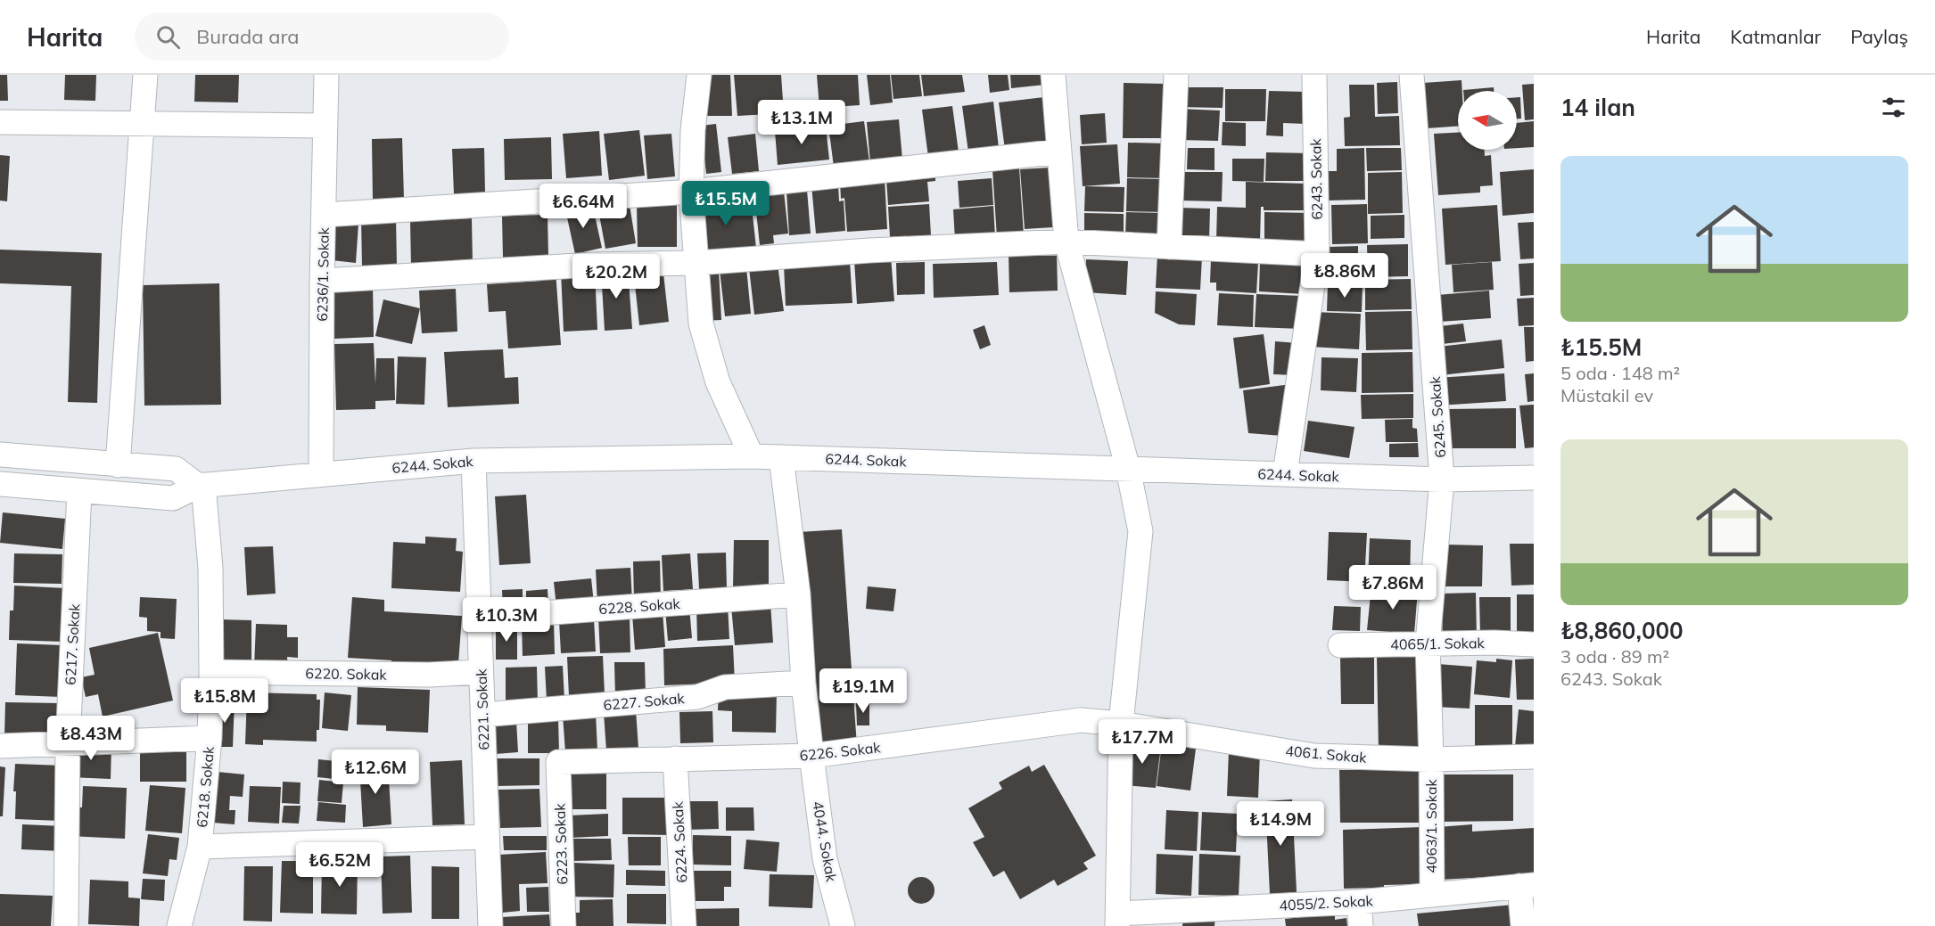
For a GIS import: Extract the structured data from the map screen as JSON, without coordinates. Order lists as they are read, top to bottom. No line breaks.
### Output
{"streets":{"street":["6243. Sokak","6236/1. Sokak","6245. Sokak","6244. Sokak","6228. Sokak","4065/1. Sokak","6217. Sokak","6220. Sokak","6227. Sokak","6221. Sokak","6226. Sokak","4061. Sokak","6218. Sokak","4063/1. Sokak","4044. Sokak","6224. Sokak","6223. Sokak","4055/2. Sokak"]},"crossings":[["6243. Sokak","6244. Sokak"],["6236/1. Sokak","6244. Sokak"],["6245. Sokak","6244. Sokak"],["6245. Sokak","4065/1. Sokak"],["6245. Sokak","4061. Sokak"],["6245. Sokak","4063/1. Sokak"],["6244. Sokak","6217. Sokak"],["6244. Sokak","6221. Sokak"],["6244. Sokak","6218. Sokak"],["6244. Sokak","4044. Sokak"],["6228. Sokak","6221. Sokak"],["6228. Sokak","4044. Sokak"],["6220. Sokak","6221. Sokak"],["6220. Sokak","6218. Sokak"],["6227. Sokak","6221. Sokak"],["6227. Sokak","4044. Sokak"],["6226. Sokak","4061. Sokak"],["6226. Sokak","4044. Sokak"],["6226. Sokak","6224. Sokak"],["6226. Sokak","6223. Sokak"],["4061. Sokak","4063/1. Sokak"],["4063/1. Sokak","4055/2. Sokak"]],"north":"left","page":{"header":"Harita","search":"Burada ara","nav":["Harita","Katmanlar","Paylaş"],"heading":"14 ilan","price":["₺13.1M","₺15.5M","₺6.64M","₺8.86M","₺20.2M","₺7.86M","₺10.3M","₺19.1M","₺15.8M","₺8.43M","₺17.7M","₺12.6M","₺14.9M","₺6.52M"],"list":[{"name":"₺15.5M","note":"5 oda · 148 m² · Müstakil ev"},{"name":"₺8,860,000","note":"3 oda · 89 m² · 6243. Sokak"}]}}
